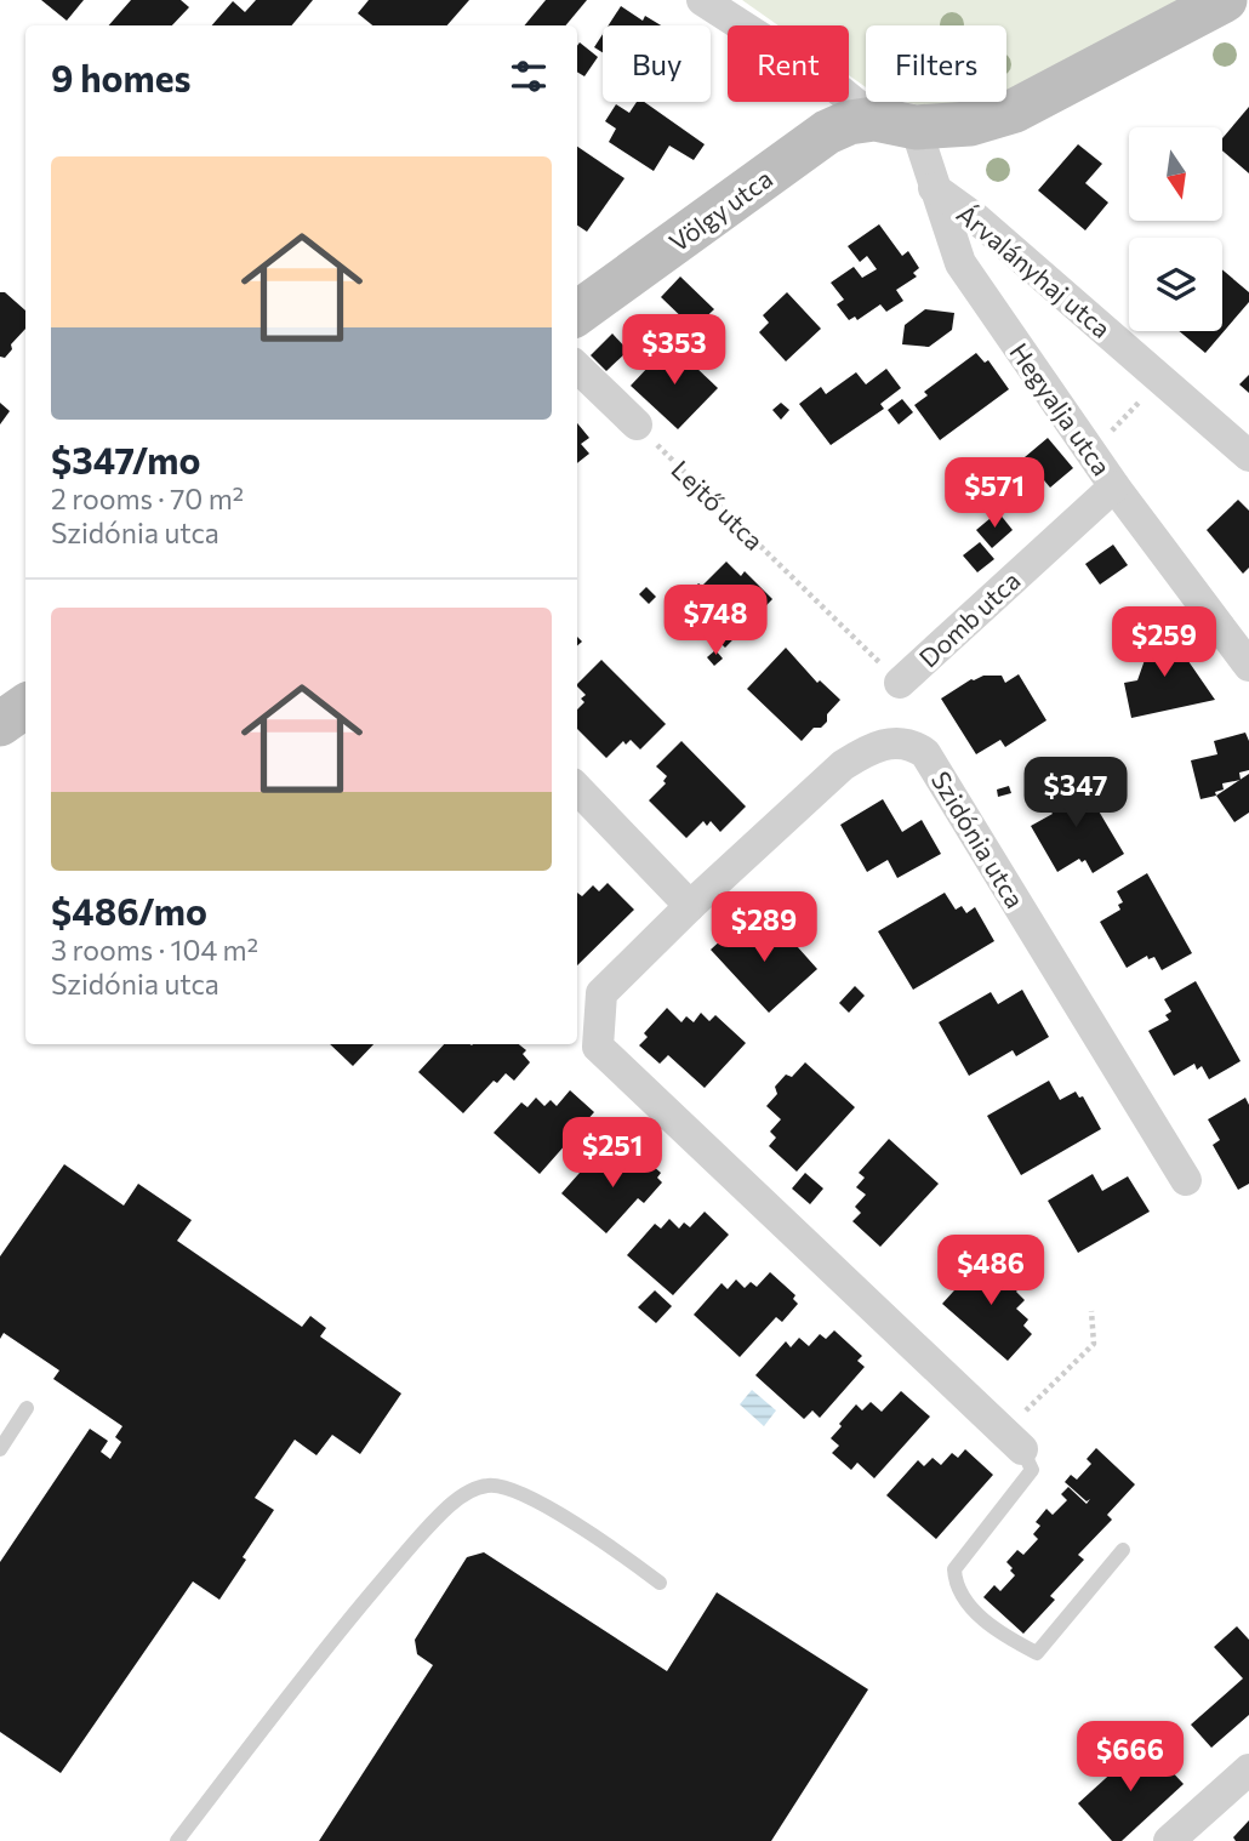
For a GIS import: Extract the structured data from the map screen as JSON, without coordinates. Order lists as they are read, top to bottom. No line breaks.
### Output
{"streets":{"street":["Völgy utca","Árvalányhaj utca","Hegyalja utca","Domb utca","Szidónia utca"],"path":["Lejtő utca"]},"crossings":[["Völgy utca","Hegyalja utca"],["Árvalányhaj utca","Hegyalja utca"],["Hegyalja utca","Domb utca"],["Lejtő utca","Domb utca"]],"north":"bottom","page":{"chip":["Buy","Rent","Filters"],"heading":"9 homes","list":[{"name":"$347/mo","note":"2 rooms · 70 m² · Szidónia utca"},{"name":"$486/mo","note":"3 rooms · 104 m² · Szidónia utca"}],"price":["$353","$571","$748","$259","$347","$289","$251","$486","$666"]}}
